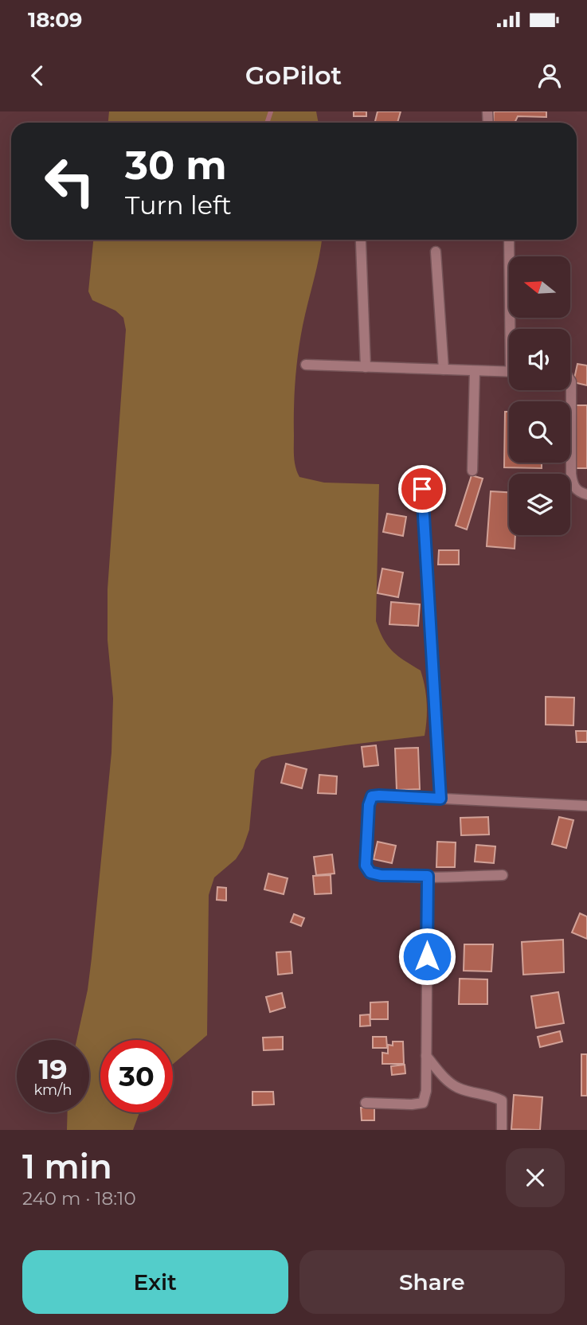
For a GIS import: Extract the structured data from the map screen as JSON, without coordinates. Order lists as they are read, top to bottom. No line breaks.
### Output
{"north":"left","page":{"status":"18:09","header":"GoPilot","turn":["30 m","Turn left"],"speed":"19 km/h","limit":"30","heading":["1 min","240 m · 18:10"],"buttons":["Exit","Share"]}}
